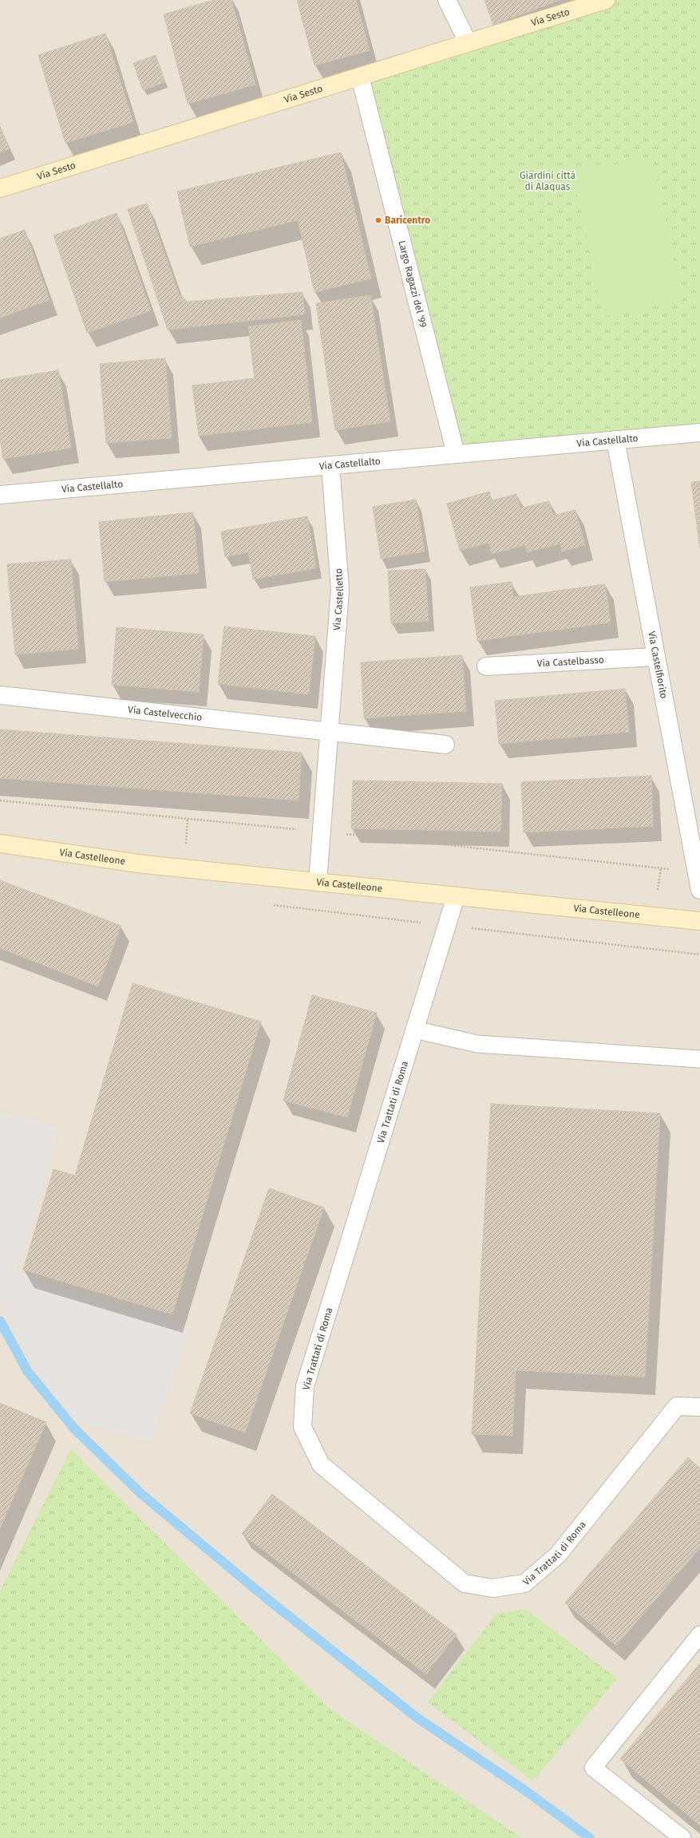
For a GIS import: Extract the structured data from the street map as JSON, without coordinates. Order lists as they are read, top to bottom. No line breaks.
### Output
{"streets":{"main road":["Via Sesto","Via Castelleone"],"street":["Largo Ragazzi del '99","Via Castellalto","Via Castelletto","Via Castelbasso","Via Castelfiorito","Via Castelvecchio","Via Trattati di Roma"]},"crossings":[["Via Sesto","Largo Ragazzi del '99"],["Largo Ragazzi del '99","Via Castellalto"],["Via Castellalto","Via Castelletto"],["Via Castellalto","Via Castelfiorito"],["Via Castelletto","Via Castelvecchio"],["Via Castelletto","Via Castelleone"],["Via Castelbasso","Via Castelfiorito"],["Via Castelleone","Via Trattati di Roma"]],"parks":["Giardini città di Alaquas"],"places":["Baricentro"]}
